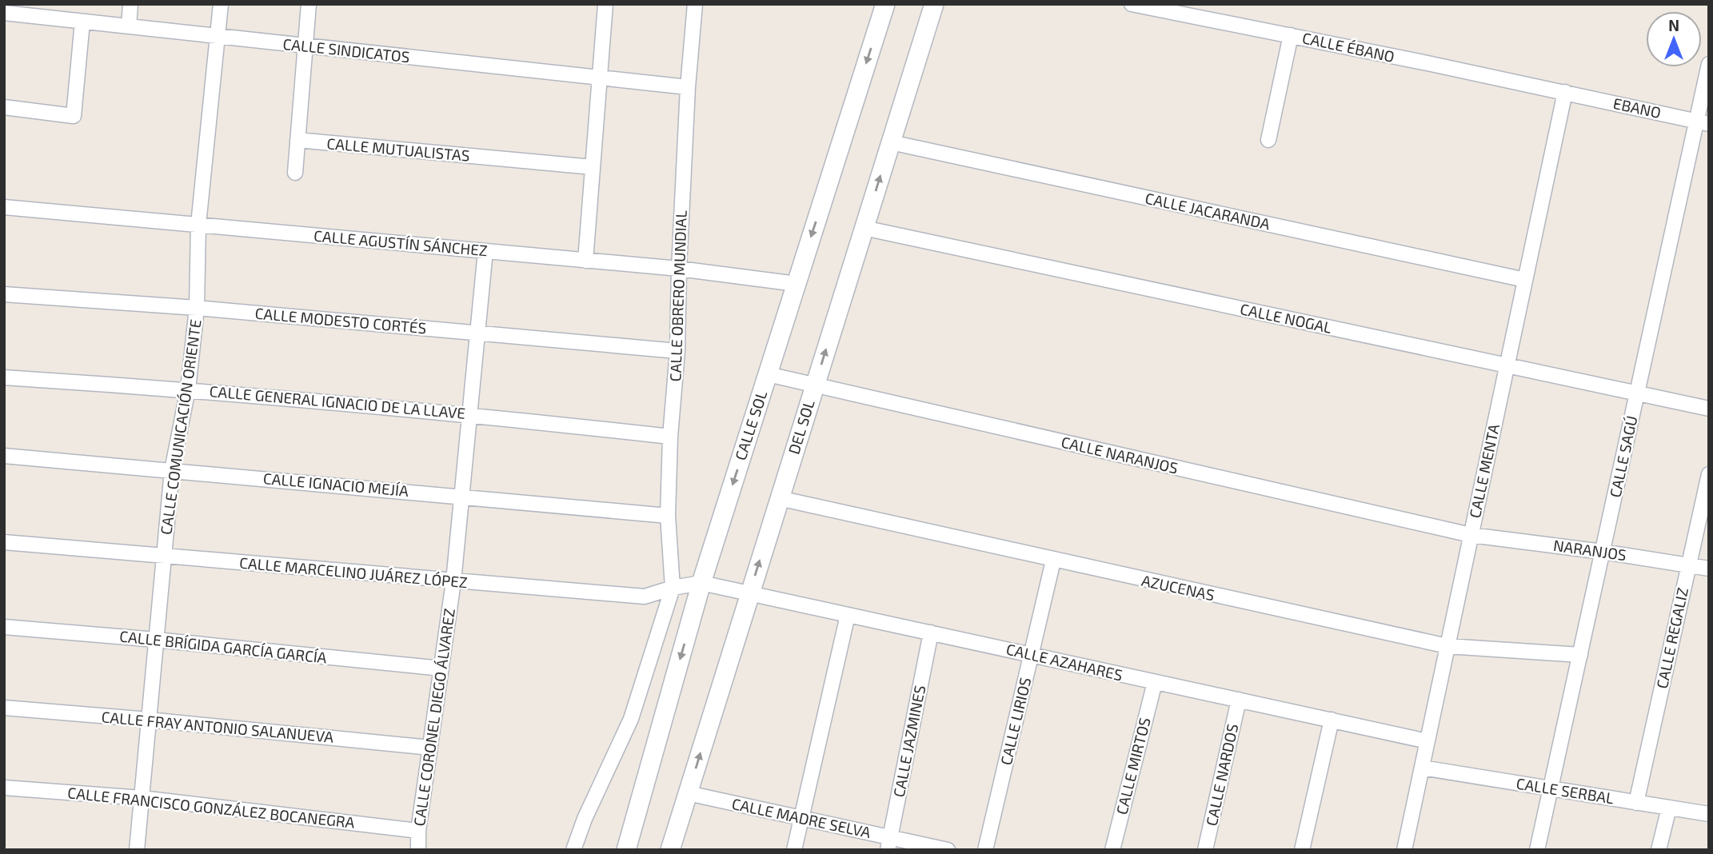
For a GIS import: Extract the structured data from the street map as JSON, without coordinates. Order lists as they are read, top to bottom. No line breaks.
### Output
{"streets":{"street":["CALLE ÉBANO","CALLE SINDICATOS","EBANO","CALLE MUTUALISTAS","CALLE JACARANDA","CALLE AGUSTÍN SÁNCHEZ","CALLE OBRERO MUNDIAL","CALLE NOGAL","CALLE MODESTO CORTÉS","CALLE GENERAL IGNACIO DE LA LLAVE","CALLE SOL","CALLE COMUNICACIÓN ORIENTE","DEL SOL","CALLE NARANJOS","CALLE SAGÚ","CALLE MENTA","CALLE IGNACIO MEJÍA","NARANJOS","CALLE MARCELINO JUÁREZ LÓPEZ","AZUCENAS","CALLE REGALIZ","CALLE BRÍGIDA GARCÍA GARCÍA","CALLE AZAHARES","CALLE CORONEL DIEGO ÁLVAREZ","CALLE LIRIOS","CALLE FRAY ANTONIO SALANUEVA","CALLE JAZMINES","CALLE MIRTOS","CALLE NARDOS","CALLE SERBAL","CALLE FRANCISCO GONZÁLEZ BOCANEGRA","CALLE MADRE SELVA"]},"crossings":[["CALLE ÉBANO","EBANO"],["CALLE ÉBANO","CALLE MENTA"],["CALLE SINDICATOS","CALLE OBRERO MUNDIAL"],["CALLE SINDICATOS","CALLE COMUNICACIÓN ORIENTE"],["EBANO","CALLE SAGÚ"],["EBANO","CALLE MENTA"],["CALLE JACARANDA","DEL SOL"],["CALLE JACARANDA","CALLE MENTA"],["CALLE AGUSTÍN SÁNCHEZ","CALLE OBRERO MUNDIAL"],["CALLE AGUSTÍN SÁNCHEZ","CALLE SOL"],["CALLE AGUSTÍN SÁNCHEZ","CALLE COMUNICACIÓN ORIENTE"],["CALLE AGUSTÍN SÁNCHEZ","CALLE CORONEL DIEGO ÁLVAREZ"],["CALLE OBRERO MUNDIAL","CALLE MODESTO CORTÉS"],["CALLE OBRERO MUNDIAL","CALLE GENERAL IGNACIO DE LA LLAVE"],["CALLE OBRERO MUNDIAL","CALLE IGNACIO MEJÍA"],["CALLE OBRERO MUNDIAL","CALLE MARCELINO JUÁREZ LÓPEZ"],["CALLE NOGAL","DEL SOL"],["CALLE NOGAL","CALLE SAGÚ"],["CALLE NOGAL","CALLE MENTA"],["CALLE MODESTO CORTÉS","CALLE COMUNICACIÓN ORIENTE"],["CALLE MODESTO CORTÉS","CALLE CORONEL DIEGO ÁLVAREZ"],["CALLE GENERAL IGNACIO DE LA LLAVE","CALLE COMUNICACIÓN ORIENTE"],["CALLE GENERAL IGNACIO DE LA LLAVE","CALLE CORONEL DIEGO ÁLVAREZ"],["CALLE SOL","CALLE NARANJOS"],["CALLE SOL","CALLE MARCELINO JUÁREZ LÓPEZ"],["CALLE SOL","CALLE AZAHARES"],["CALLE COMUNICACIÓN ORIENTE","CALLE IGNACIO MEJÍA"],["CALLE COMUNICACIÓN ORIENTE","CALLE MARCELINO JUÁREZ LÓPEZ"],["CALLE COMUNICACIÓN ORIENTE","CALLE BRÍGIDA GARCÍA GARCÍA"],["CALLE COMUNICACIÓN ORIENTE","CALLE FRAY ANTONIO SALANUEVA"],["CALLE COMUNICACIÓN ORIENTE","CALLE FRANCISCO GONZÁLEZ BOCANEGRA"],["DEL SOL","CALLE NARANJOS"],["DEL SOL","AZUCENAS"],["DEL SOL","CALLE AZAHARES"],["DEL SOL","CALLE MADRE SELVA"],["CALLE NARANJOS","CALLE MENTA"],["CALLE NARANJOS","NARANJOS"],["CALLE SAGÚ","NARANJOS"],["CALLE SAGÚ","AZUCENAS"],["CALLE SAGÚ","CALLE SERBAL"],["CALLE MENTA","NARANJOS"],["CALLE MENTA","AZUCENAS"],["CALLE MENTA","CALLE AZAHARES"],["CALLE MENTA","CALLE SERBAL"],["CALLE IGNACIO MEJÍA","CALLE CORONEL DIEGO ÁLVAREZ"],["NARANJOS","CALLE REGALIZ"],["CALLE MARCELINO JUÁREZ LÓPEZ","CALLE AZAHARES"],["CALLE MARCELINO JUÁREZ LÓPEZ","CALLE CORONEL DIEGO ÁLVAREZ"],["AZUCENAS","CALLE LIRIOS"],["CALLE REGALIZ","CALLE SERBAL"],["CALLE BRÍGIDA GARCÍA GARCÍA","CALLE CORONEL DIEGO ÁLVAREZ"],["CALLE AZAHARES","CALLE LIRIOS"],["CALLE AZAHARES","CALLE JAZMINES"],["CALLE AZAHARES","CALLE MIRTOS"],["CALLE AZAHARES","CALLE NARDOS"],["CALLE CORONEL DIEGO ÁLVAREZ","CALLE FRAY ANTONIO SALANUEVA"],["CALLE CORONEL DIEGO ÁLVAREZ","CALLE FRANCISCO GONZÁLEZ BOCANEGRA"],["CALLE JAZMINES","CALLE MADRE SELVA"]],"north":"top"}
